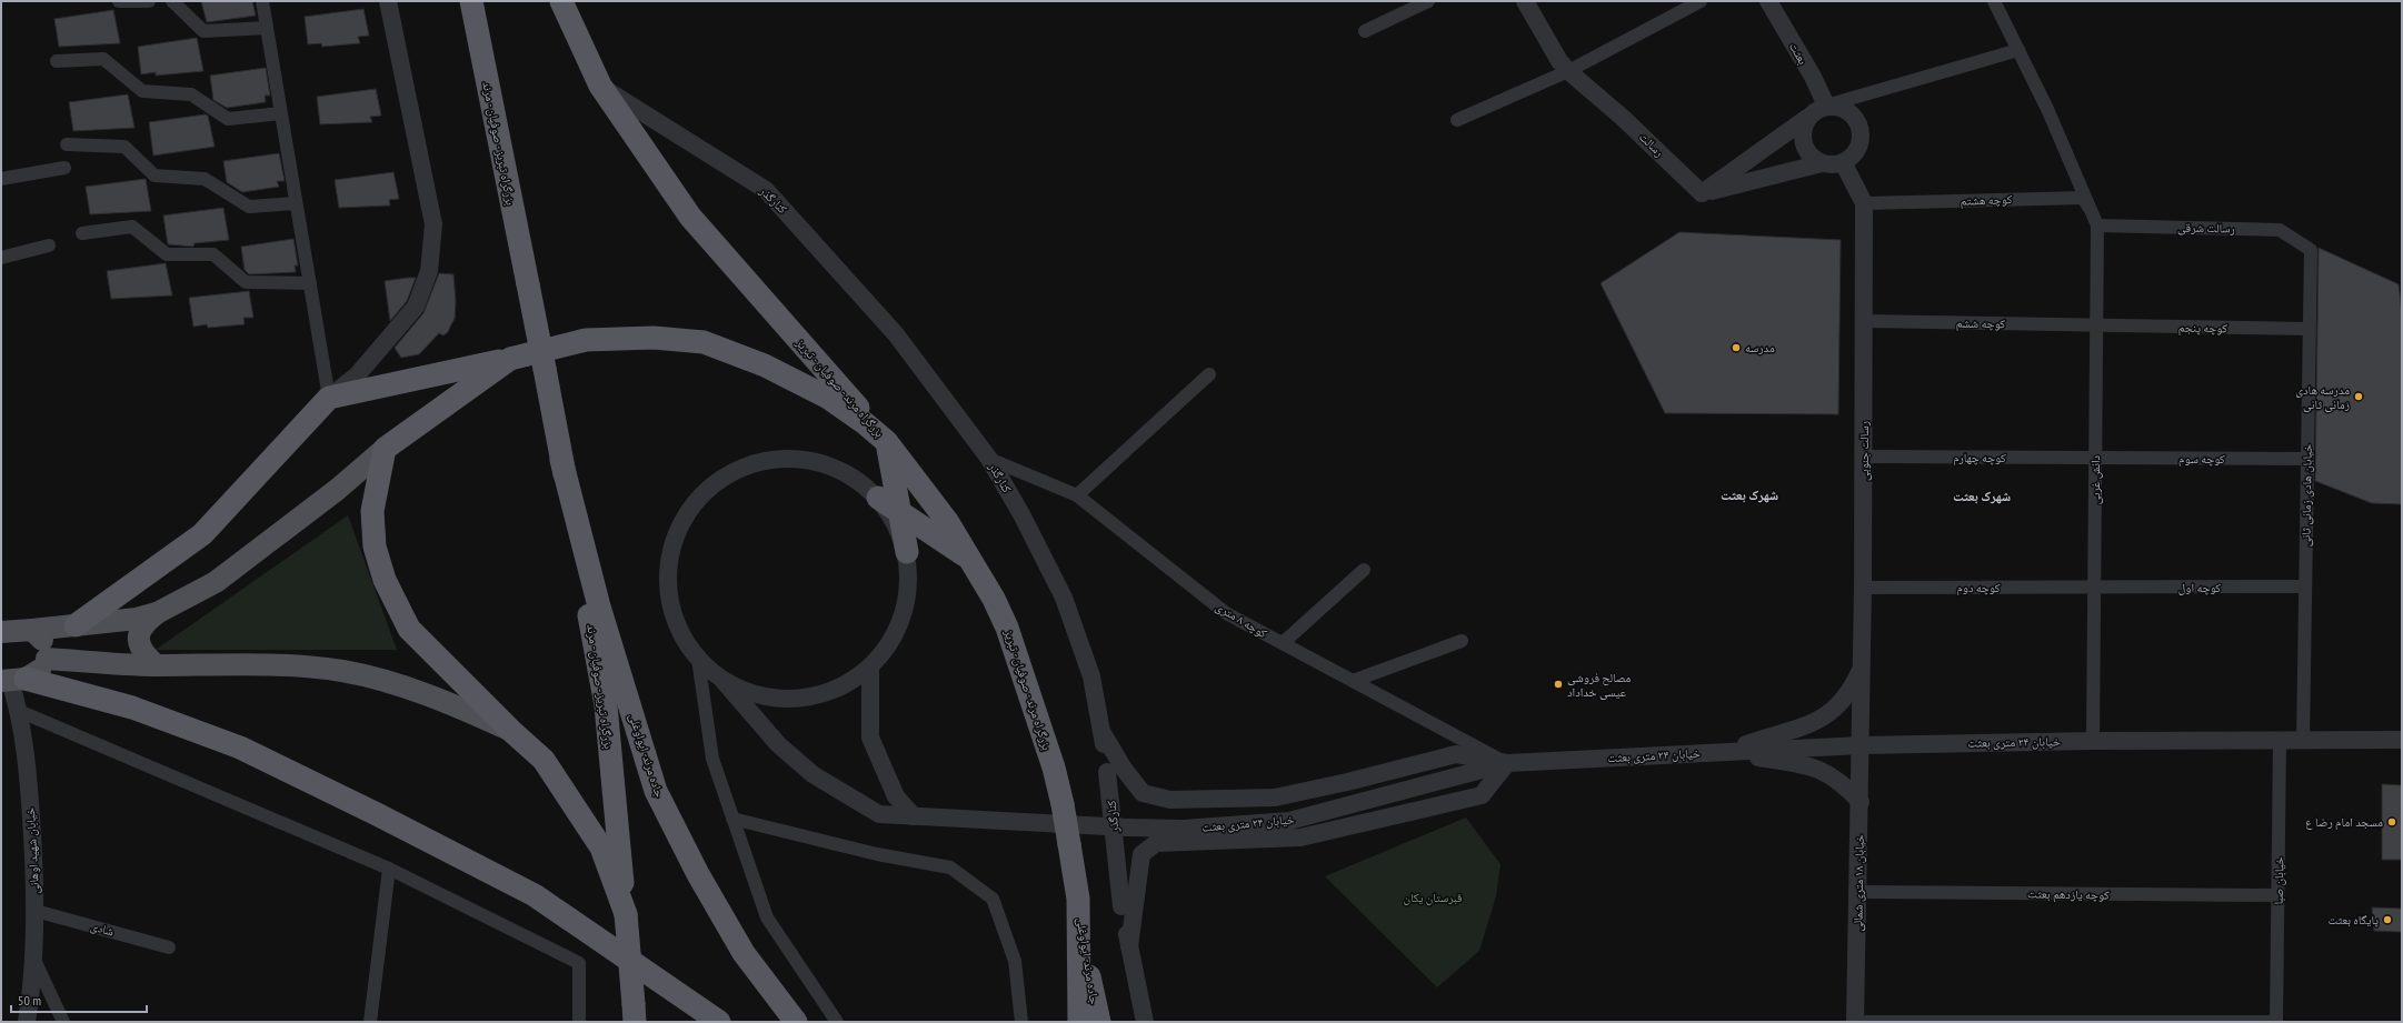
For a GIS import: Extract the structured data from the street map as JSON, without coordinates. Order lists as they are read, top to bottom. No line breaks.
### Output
{"streets":{"highway":["بزرگراه تبریز - صوفیان - مرند","بزرگراه مرند - صوفیان - تبریز","جاده مرند- ایواوغلی"],"street":["بعثت","رسالت","کنارگذر","کوچه هشتم","رسالت شرقی","کوچه ششم","کوچه پنجم","رسالت جنوبی","کوچه چهارم","کوچه سوم","دانش غربی","خیابان هادی زمانی ثانی","کوچه دوم","کوچه اول","کوچه ۸ متری","خیابان ۲۴ متری بعثت","خیابان شهید اوهانی","خیابان صبا","خیابان ۱۸ متری شمالی","کوچه یازدهم بعثت","شادی"]},"crossings":[["بعثت","رسالت جنوبی"],["بزرگراه تبریز - صوفیان - مرند","جاده مرند- ایواوغلی"],["کنارگذر","بزرگراه مرند - صوفیان - تبریز"],["کنارگذر","کوچه ۸ متری"],["کوچه هشتم","رسالت شرقی"],["کوچه هشتم","رسالت جنوبی"],["کوچه هشتم","دانش غربی"],["رسالت شرقی","دانش غربی"],["رسالت شرقی","خیابان هادی زمانی ثانی"],["کوچه ششم","کوچه پنجم"],["کوچه ششم","رسالت جنوبی"],["کوچه ششم","دانش غربی"],["کوچه پنجم","دانش غربی"],["کوچه پنجم","خیابان هادی زمانی ثانی"],["بزرگراه مرند - صوفیان - تبریز","جاده مرند- ایواوغلی"],["رسالت جنوبی","کوچه چهارم"],["رسالت جنوبی","کوچه دوم"],["رسالت جنوبی","خیابان ۲۴ متری بعثت"],["رسالت جنوبی","خیابان ۱۸ متری شمالی"],["کوچه چهارم","کوچه سوم"],["کوچه چهارم","دانش غربی"],["کوچه سوم","دانش غربی"],["کوچه سوم","خیابان هادی زمانی ثانی"],["دانش غربی","کوچه دوم"],["دانش غربی","کوچه اول"],["دانش غربی","خیابان ۲۴ متری بعثت"],["خیابان هادی زمانی ثانی","کوچه اول"],["خیابان هادی زمانی ثانی","خیابان ۲۴ متری بعثت"],["کوچه دوم","کوچه اول"],["کوچه ۸ متری","خیابان ۲۴ متری بعثت"],["خیابان ۲۴ متری بعثت","خیابان صبا"],["خیابان ۲۴ متری بعثت","خیابان ۱۸ متری شمالی"],["خیابان شهید اوهانی","شادی"],["خیابان صبا","کوچه یازدهم بعثت"],["خیابان ۱۸ متری شمالی","کوچه یازدهم بعثت"]],"districts":["شهرک بعثت","شهرک بعثت"],"parks":["قبرستان یکان"],"places":["مدرسه","مدرسه هادی زمانی ثانی","مصالح فروشی عیسی خداداد","مسجد امام رضا ع","پایگاه بعثت"],"scale_bar":"50 m"}
